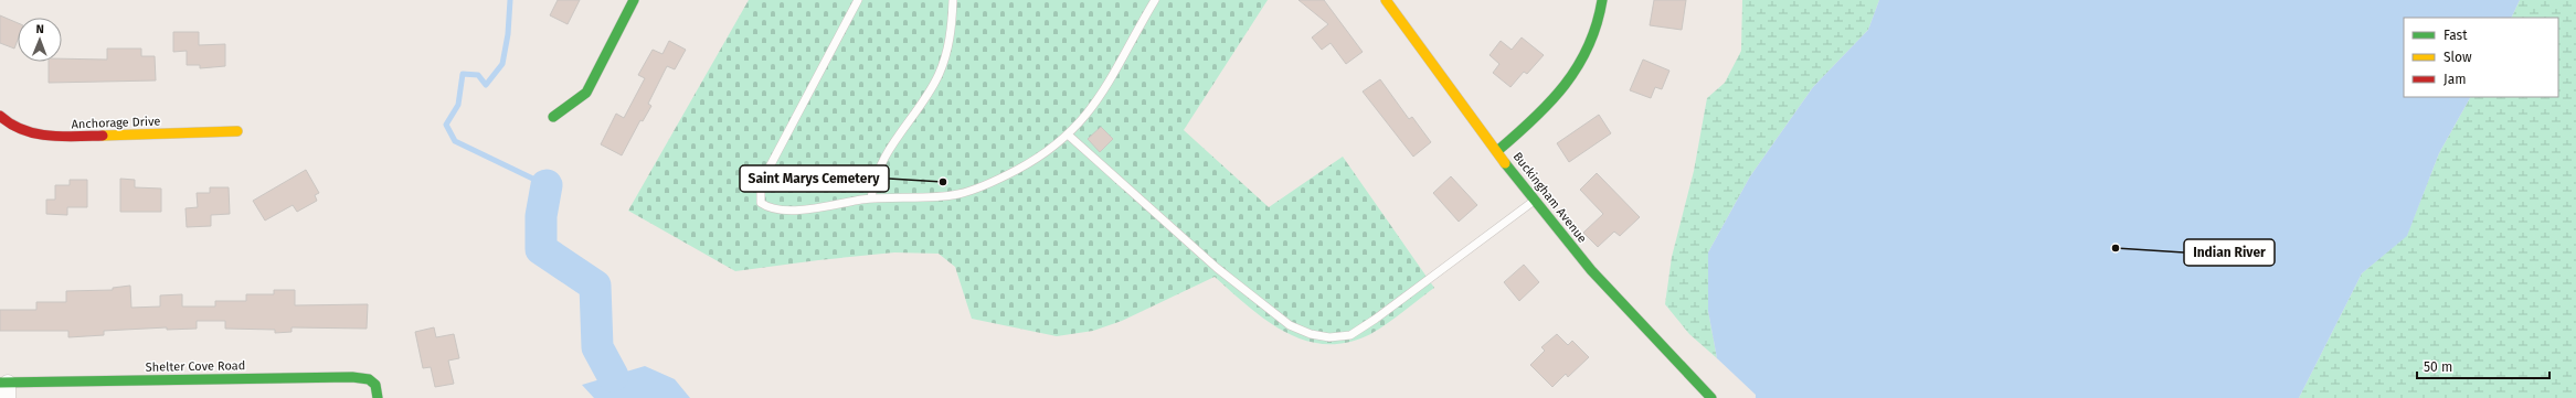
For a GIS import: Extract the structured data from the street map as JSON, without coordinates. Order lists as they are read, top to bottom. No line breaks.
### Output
{"streets":{"street":["Anchorage Drive","Buckingham Avenue","Shelter Cove Road"]},"places":["Saint Marys Cemetery","Indian River"],"legend":["Fast","Slow","Jam"],"scale_bar":"50 m","north":"top"}
